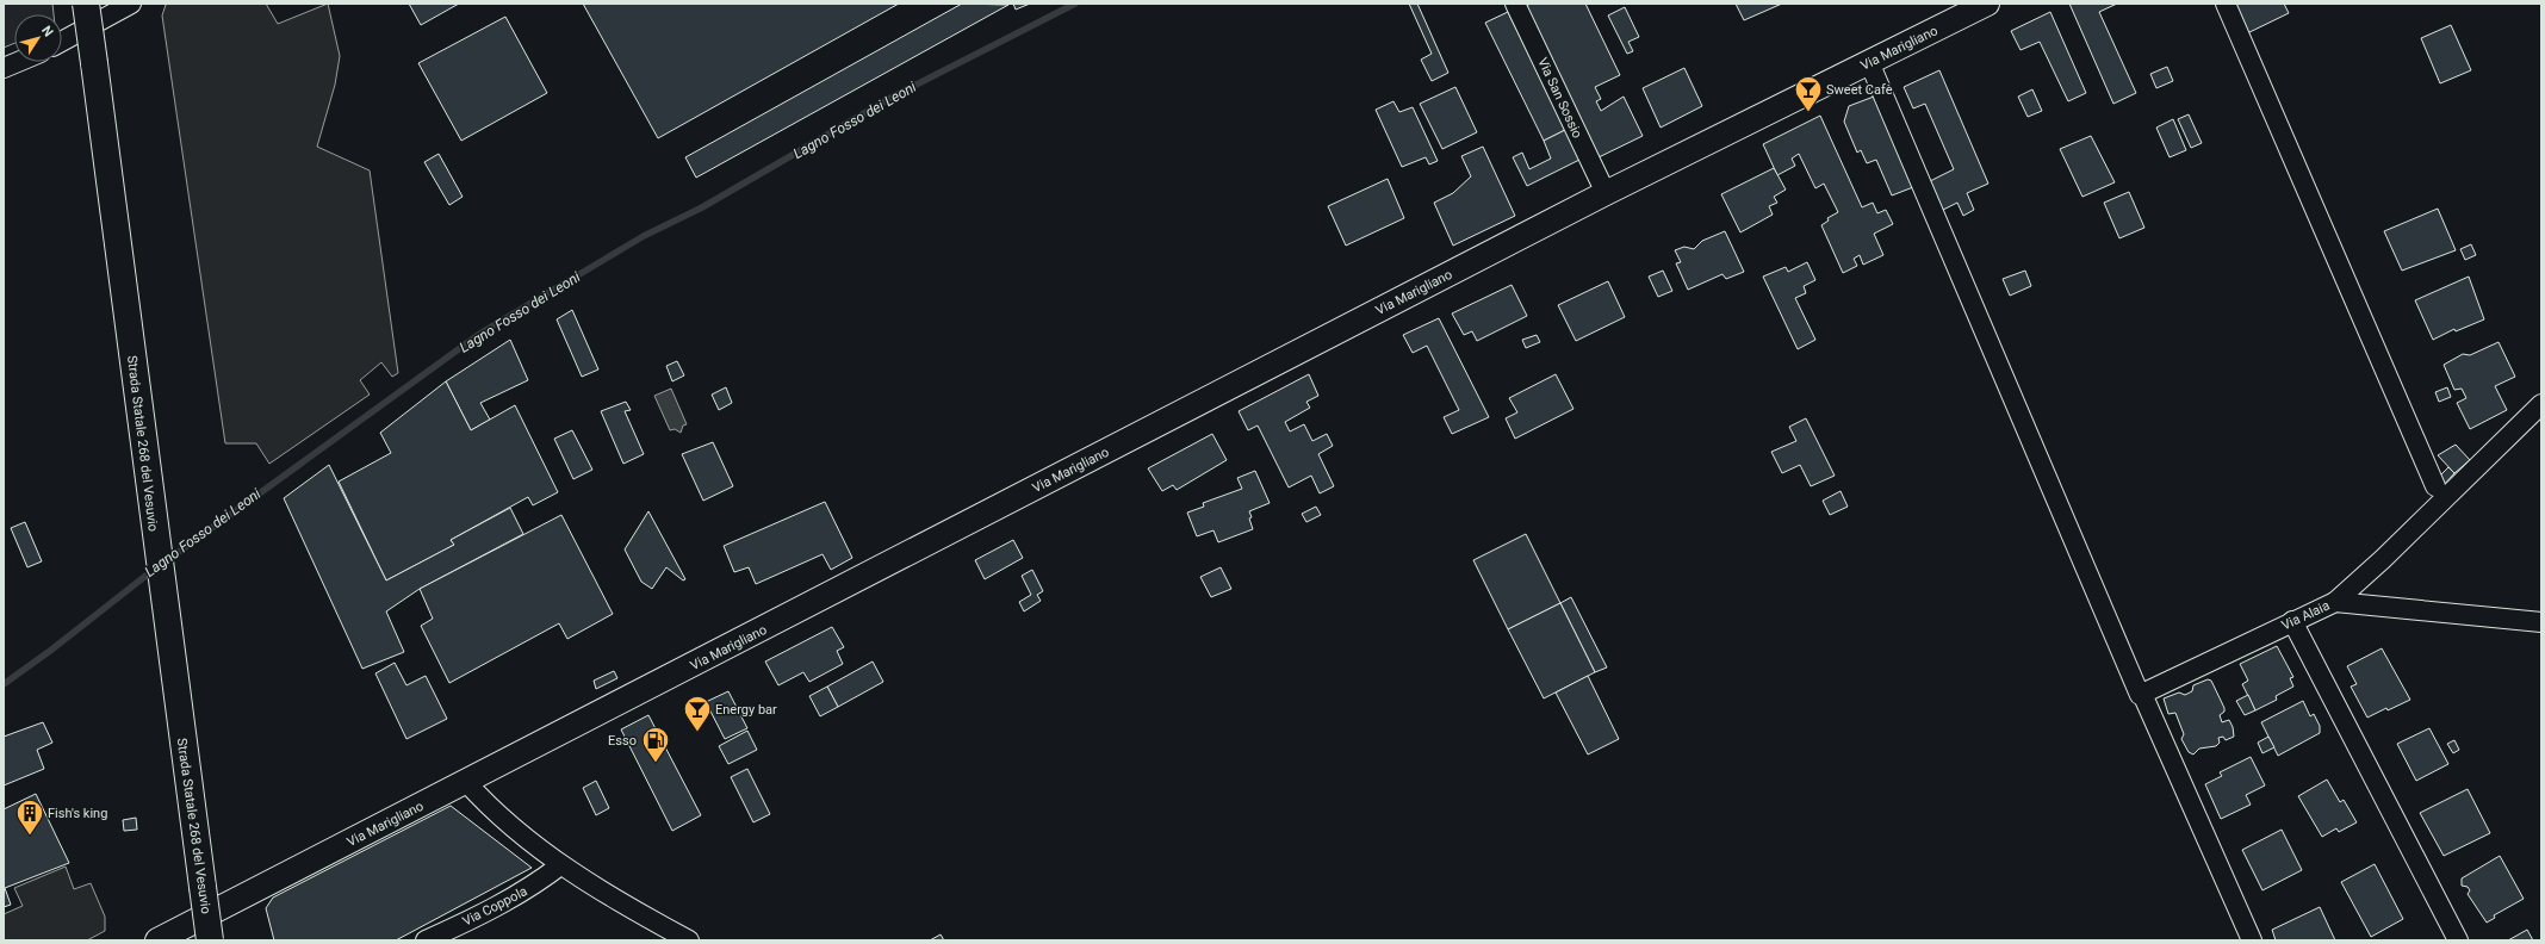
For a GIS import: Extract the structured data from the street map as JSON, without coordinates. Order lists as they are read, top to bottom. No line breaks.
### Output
{"streets":{"highway":["Strada Statale 268 del Vesuvio"],"street":["Via Marigliano","Via San Sossio","Via Alaia","Via Coppola"]},"crossings":[["Via Marigliano","Via San Sossio"]],"water":["Lagno Fosso dei Leoni"],"places":{"bar":["Sweet Cafè","Energy bar"],"fuel station":["Esso"],"building":["Fish's king"]},"north":"top right"}
